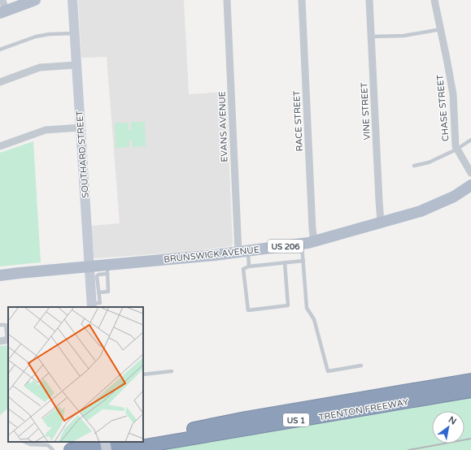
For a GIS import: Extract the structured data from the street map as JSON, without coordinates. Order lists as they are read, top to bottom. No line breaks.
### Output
{"streets":{"highway":["TRENTON FREEWAY","US 1"],"main road":["SOUTHARD STREET","US 206","BRUNSWICK AVENUE"],"street":["CHASE STREET","VINE STREET","RACE STREET","EVANS AVENUE"]},"crossings":[["VINE STREET","BRUNSWICK AVENUE"],["RACE STREET","BRUNSWICK AVENUE"],["EVANS AVENUE","BRUNSWICK AVENUE"],["SOUTHARD STREET","BRUNSWICK AVENUE"]],"north":"top right"}
